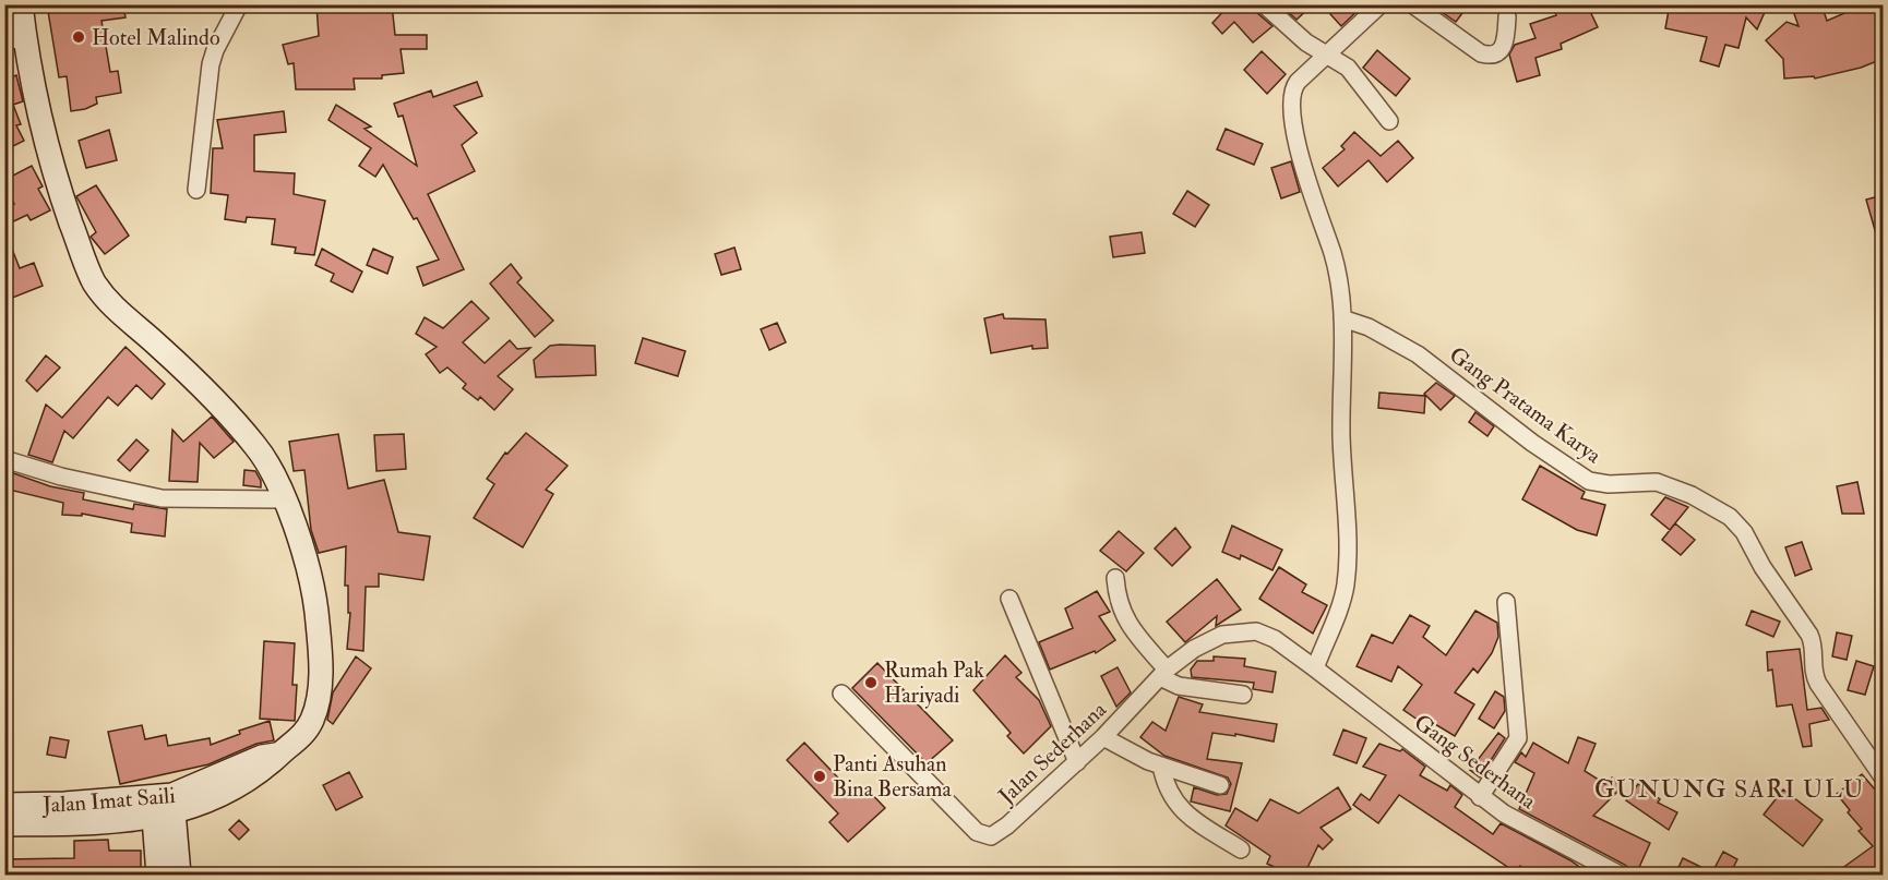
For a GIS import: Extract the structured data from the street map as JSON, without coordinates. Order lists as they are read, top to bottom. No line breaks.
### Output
{"streets":{"main road":["Jalan Imat Saili"],"street":["Gang Pratama Karya","Jalan Sederhana","Gang Sederhana"]},"crossings":[["Jalan Sederhana","Gang Sederhana"]],"districts":["GUNUNG SARI ULU"],"places":["Hotel Malindo","Rumah Pak Hariyadi","Panti Asuhan Bina Bersama"]}
